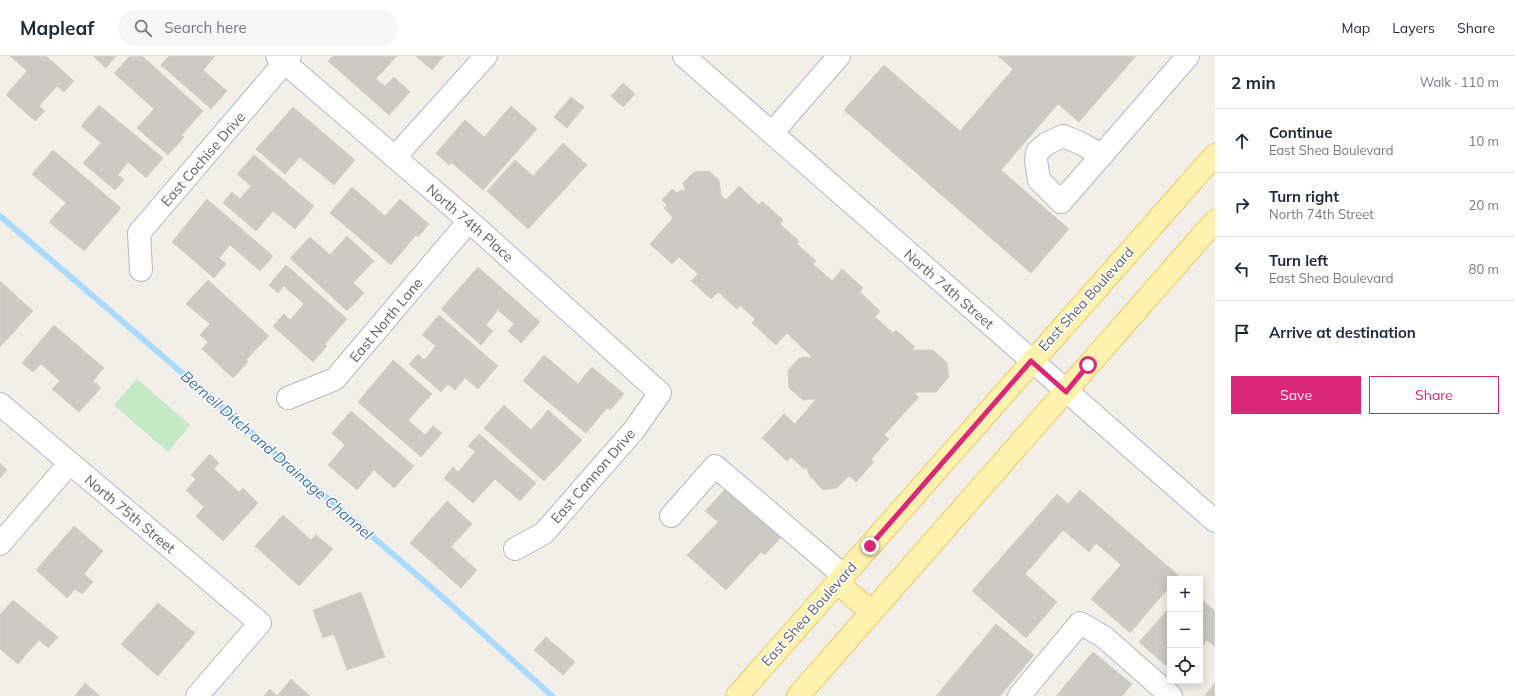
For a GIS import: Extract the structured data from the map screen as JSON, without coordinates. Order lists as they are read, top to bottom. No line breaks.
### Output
{"streets":{"main road":["East Shea Boulevard"],"street":["East Cochise Drive","North 74th Place","North 74th Street","East North Lane","East Cannon Drive","North 75th Street"]},"crossings":[["East Cochise Drive","North 74th Place"],["North 74th Place","East North Lane"],["North 74th Place","East Cannon Drive"],["North 74th Street","East Shea Boulevard"]],"water":["Berneil Ditch and Drainage Channel"],"page":{"header":"Mapleaf","search":"Search here","nav":["Map","Layers","Share"],"heading":["2 min","Walk · 110 m"],"list":[["Continue","East Shea Boulevard","10 m"],["Turn right","North 74th Street","20 m"],["Turn left","East Shea Boulevard","80 m"],"Arrive at destination"],"buttons":["Save","Share"],"map_buttons":["+","−"]}}
